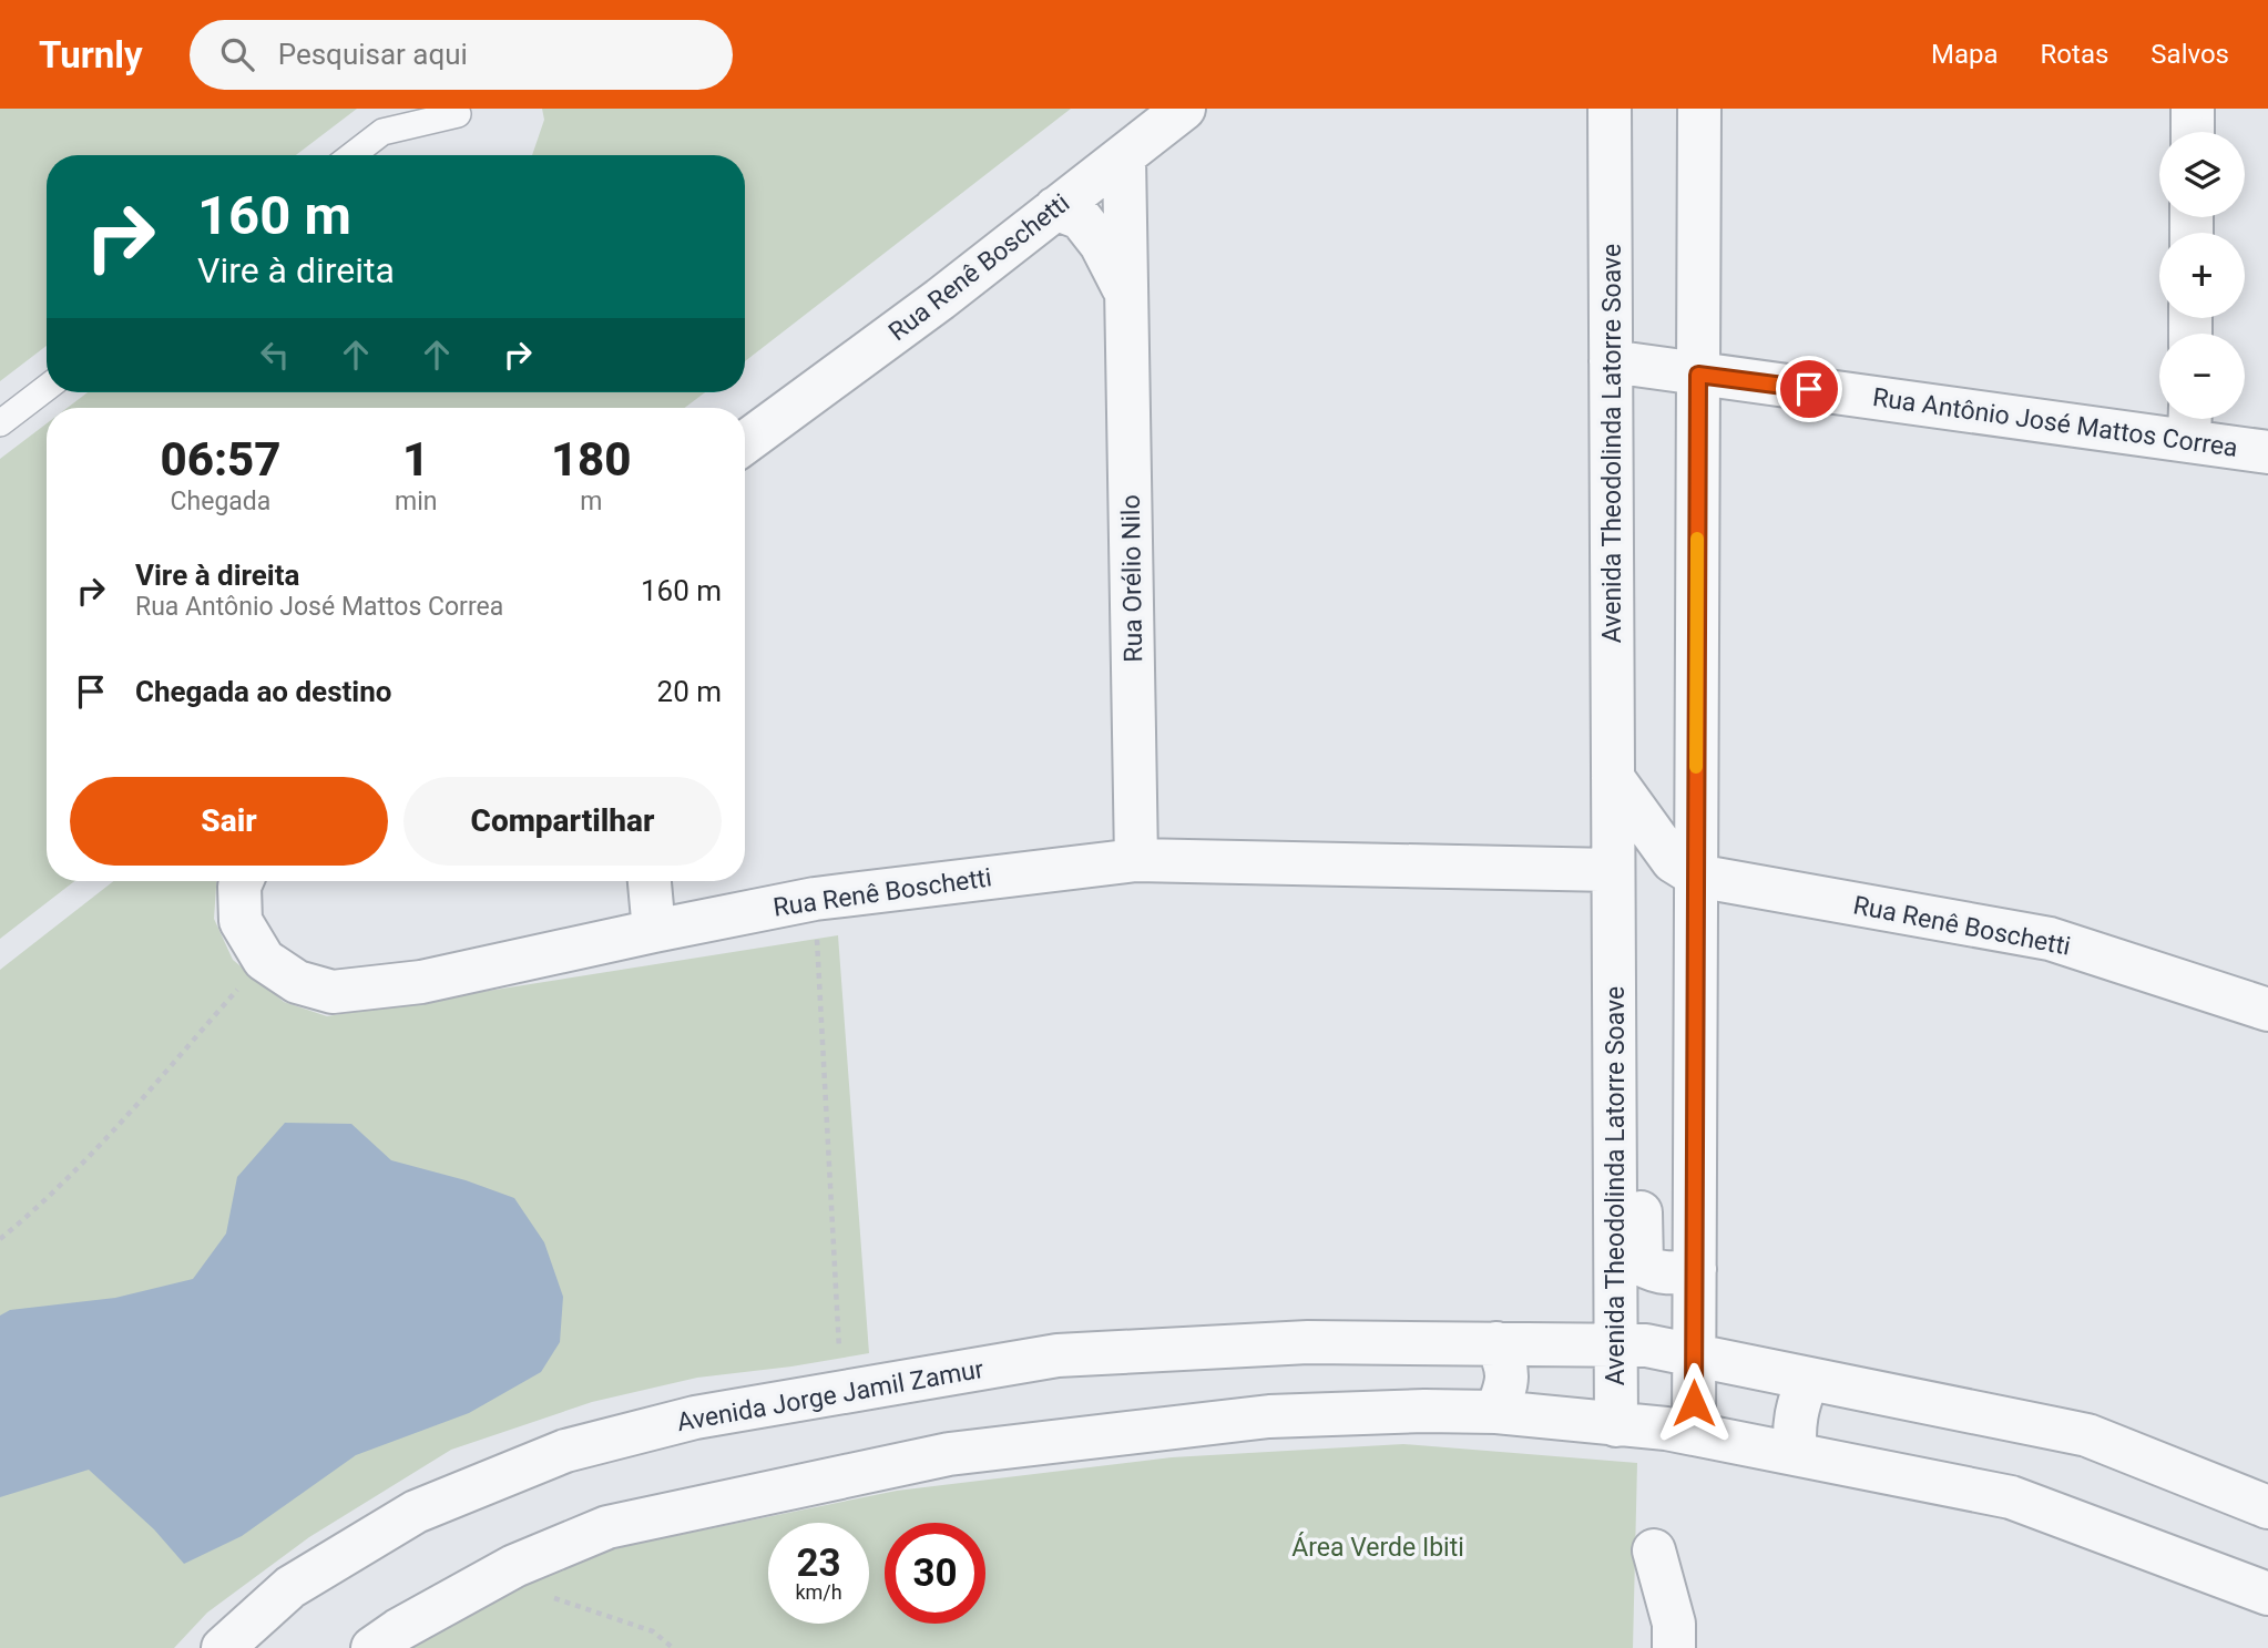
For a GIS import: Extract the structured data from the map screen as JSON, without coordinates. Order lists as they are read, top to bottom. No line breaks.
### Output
{"streets":{"street":["Rua Renê Boschetti","Rua Antônio José Mattos Correa","Avenida Theodolinda Latorre Soave","Rua Orélio Nilo","Avenida Jorge Jamil Zamur"]},"crossings":[["Rua Renê Boschetti","Avenida Theodolinda Latorre Soave"],["Rua Renê Boschetti","Rua Orélio Nilo"],["Rua Antônio José Mattos Correa","Avenida Theodolinda Latorre Soave"],["Avenida Theodolinda Latorre Soave","Avenida Jorge Jamil Zamur"]],"parks":["Área Verde Ibiti"],"page":{"header":"Turnly","search":"Pesquisar aqui","nav":["Mapa","Rotas","Salvos"],"map_buttons":["+","−"],"turn":["160 m","Vire à direita"],"eta":["06:57","Chegada","1","min","180","m"],"list":[{"name":"Vire à direita","note":"Rua Antônio José Mattos Correa","value":"160 m"},{"name":"Chegada ao destino","value":"20 m"}],"buttons":["Sair","Compartilhar"],"speed":"23 km/h","limit":"30"}}
